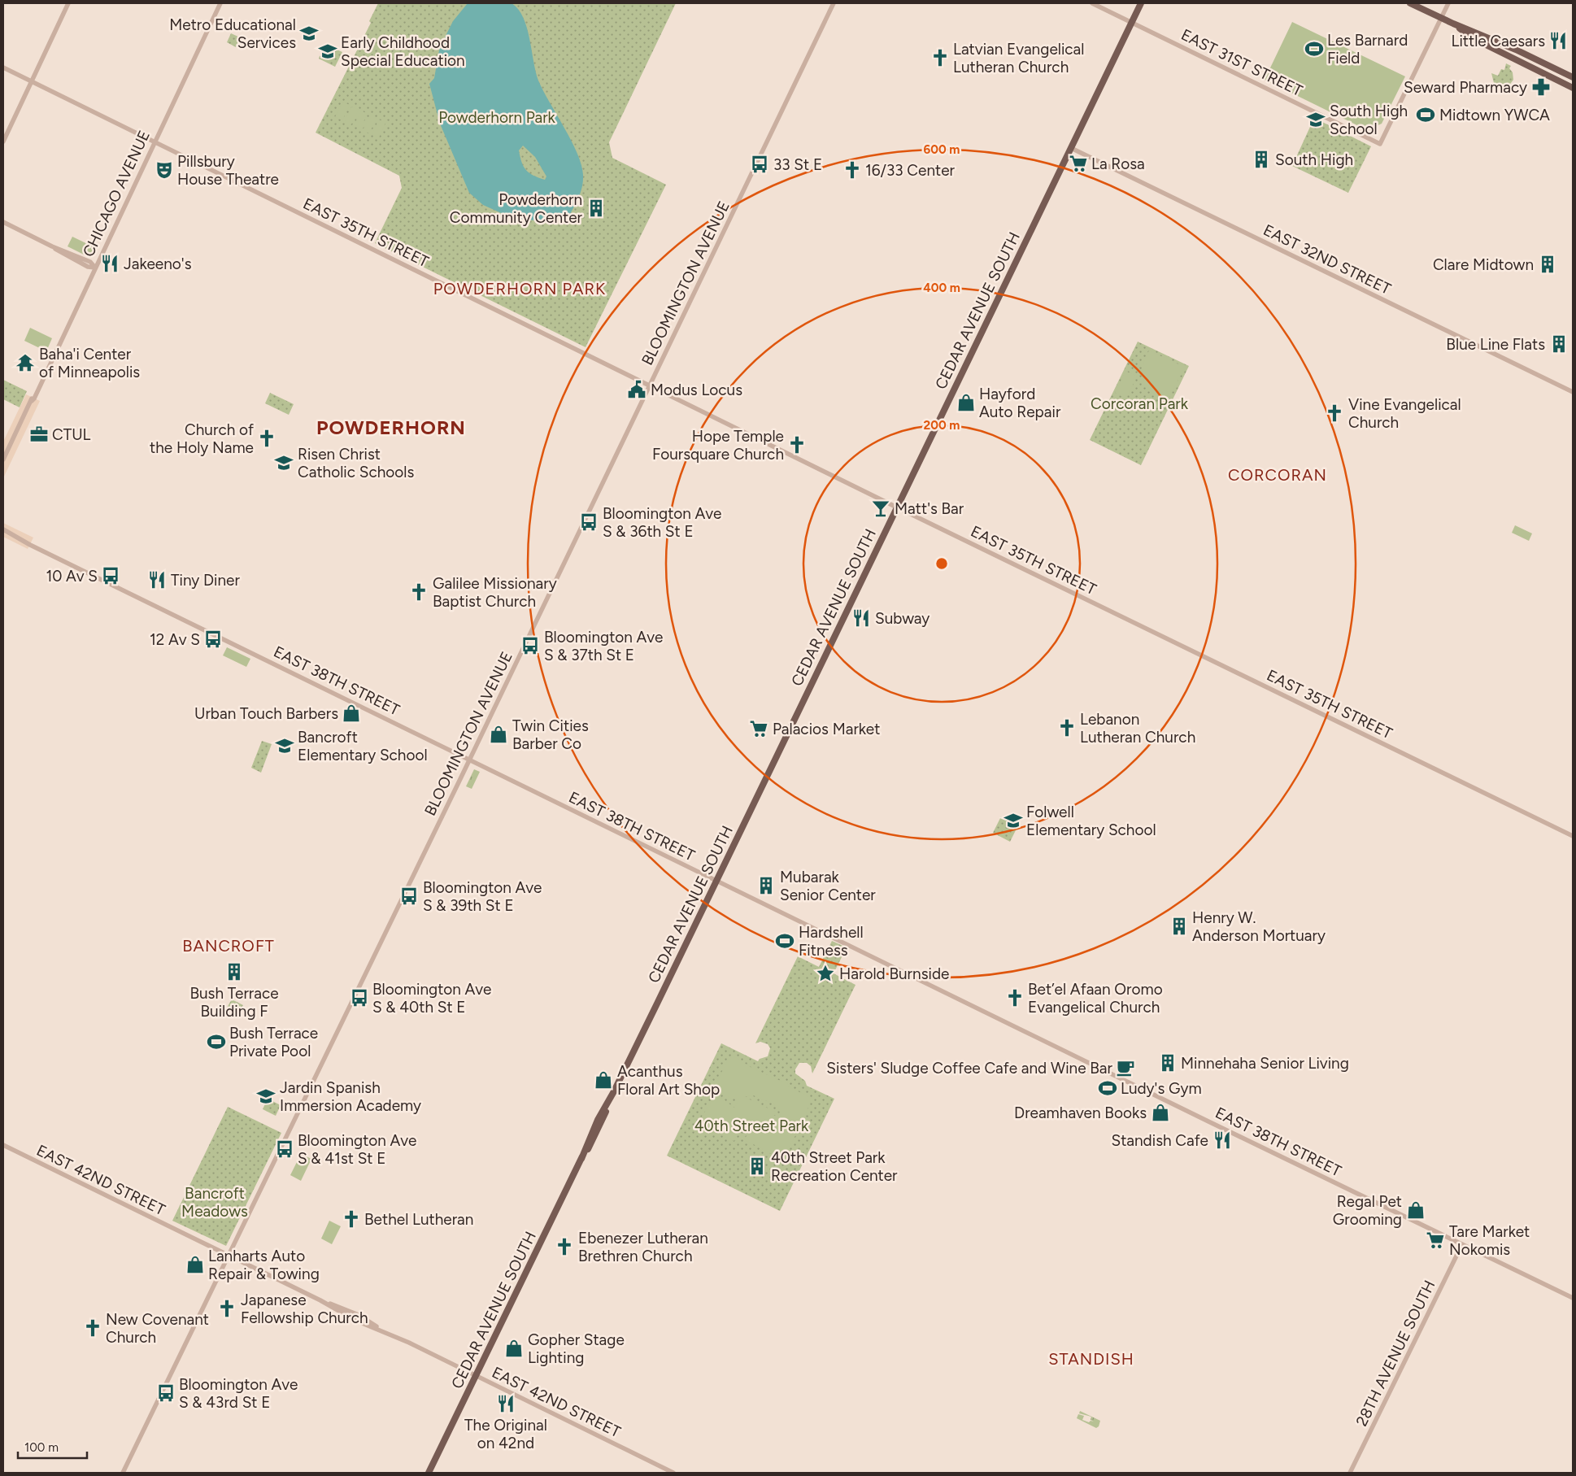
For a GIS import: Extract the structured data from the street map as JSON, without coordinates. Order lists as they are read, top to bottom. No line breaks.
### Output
{"streets":{"main road":["CEDAR AVENUE SOUTH"],"street":["EAST 31ST STREET","CHICAGO AVENUE","EAST 35TH STREET","EAST 32ND STREET","BLOOMINGTON AVENUE","EAST 38TH STREET","EAST 42ND STREET","28TH AVENUE SOUTH"]},"crossings":[["EAST 31ST STREET","CEDAR AVENUE SOUTH"],["CHICAGO AVENUE","EAST 35TH STREET"],["EAST 35TH STREET","BLOOMINGTON AVENUE"],["EAST 35TH STREET","CEDAR AVENUE SOUTH"],["EAST 32ND STREET","CEDAR AVENUE SOUTH"],["BLOOMINGTON AVENUE","EAST 38TH STREET"],["BLOOMINGTON AVENUE","EAST 42ND STREET"],["CEDAR AVENUE SOUTH","EAST 38TH STREET"],["CEDAR AVENUE SOUTH","EAST 42ND STREET"],["EAST 38TH STREET","28TH AVENUE SOUTH"]],"districts":["POWDERHORN PARK","POWDERHORN","CORCORAN","BANCROFT","STANDISH"],"parks":["Powderhorn Park","Corcoran Park","40th Street Park","Bancroft Meadows"],"places":{"school or university":["Metro Educational Services","Early Childhood Special Education","South High School","Risen Christ Catholic Schools","Bancroft Elementary School","Folwell Elementary School","Jardin Spanish Immersion Academy"],"restaurant":["Little Caesars","Jakeeno's","Tiny Diner","Subway","Standish Cafe","The Original on 42nd"],"sports":["Les Barnard Field","Midtown YWCA","Hardshell Fitness","Bush Terrace Private Pool","Ludy's Gym"],"church":["Latvian Evangelical Lutheran Church","16/33 Center","Vine Evangelical Church","Church of the Holy Name","Hope Temple Foursquare Church","Galilee Missionary Baptist Church","Lebanon Lutheran Church","Bet’el Afaan Oromo Evangelical Church","Bethel Lutheran","Ebenezer Lutheran Brethren Church","Japanese Fellowship Church","New Covenant Church"],"pharmacy":["Seward Pharmacy"],"building":["South High","Powderhorn Community Center","Clare Midtown","Blue Line Flats","Mubarak Senior Center","Henry W. Anderson Mortuary","Bush Terrace Building F","Minnehaha Senior Living","40th Street Park Recreation Center"],"supermarket":["La Rosa","Palacios Market","Tare Market Nokomis"],"bus stop":["33 St E","Bloomington Ave S & 36th St E","10 Av S","12 Av S","Bloomington Ave S & 37th St E","Bloomington Ave S & 39th St E","Bloomington Ave S & 40th St E","Bloomington Ave S & 41st St E","Bloomington Ave S & 43rd St E"],"theatre":["Pillsbury House Theatre"],"temple":["Baha'i Center of Minneapolis"],"public building":["Modus Locus"],"shop":["Hayford Auto Repair","Urban Touch Barbers","Twin Cities Barber Co","Acanthus Floral Art Shop","Dreamhaven Books","Regal Pet Grooming","Lanharts Auto Repair & Towing","Gopher Stage Lighting"],"office":["CTUL"],"bar":["Matt's Bar"],"place":["Harold Burnside"],"cafe":["Sisters' Sludge Coffee Cafe and Wine Bar"]},"scale_bar":"100 m","rings":["600 m","400 m","200 m"]}
